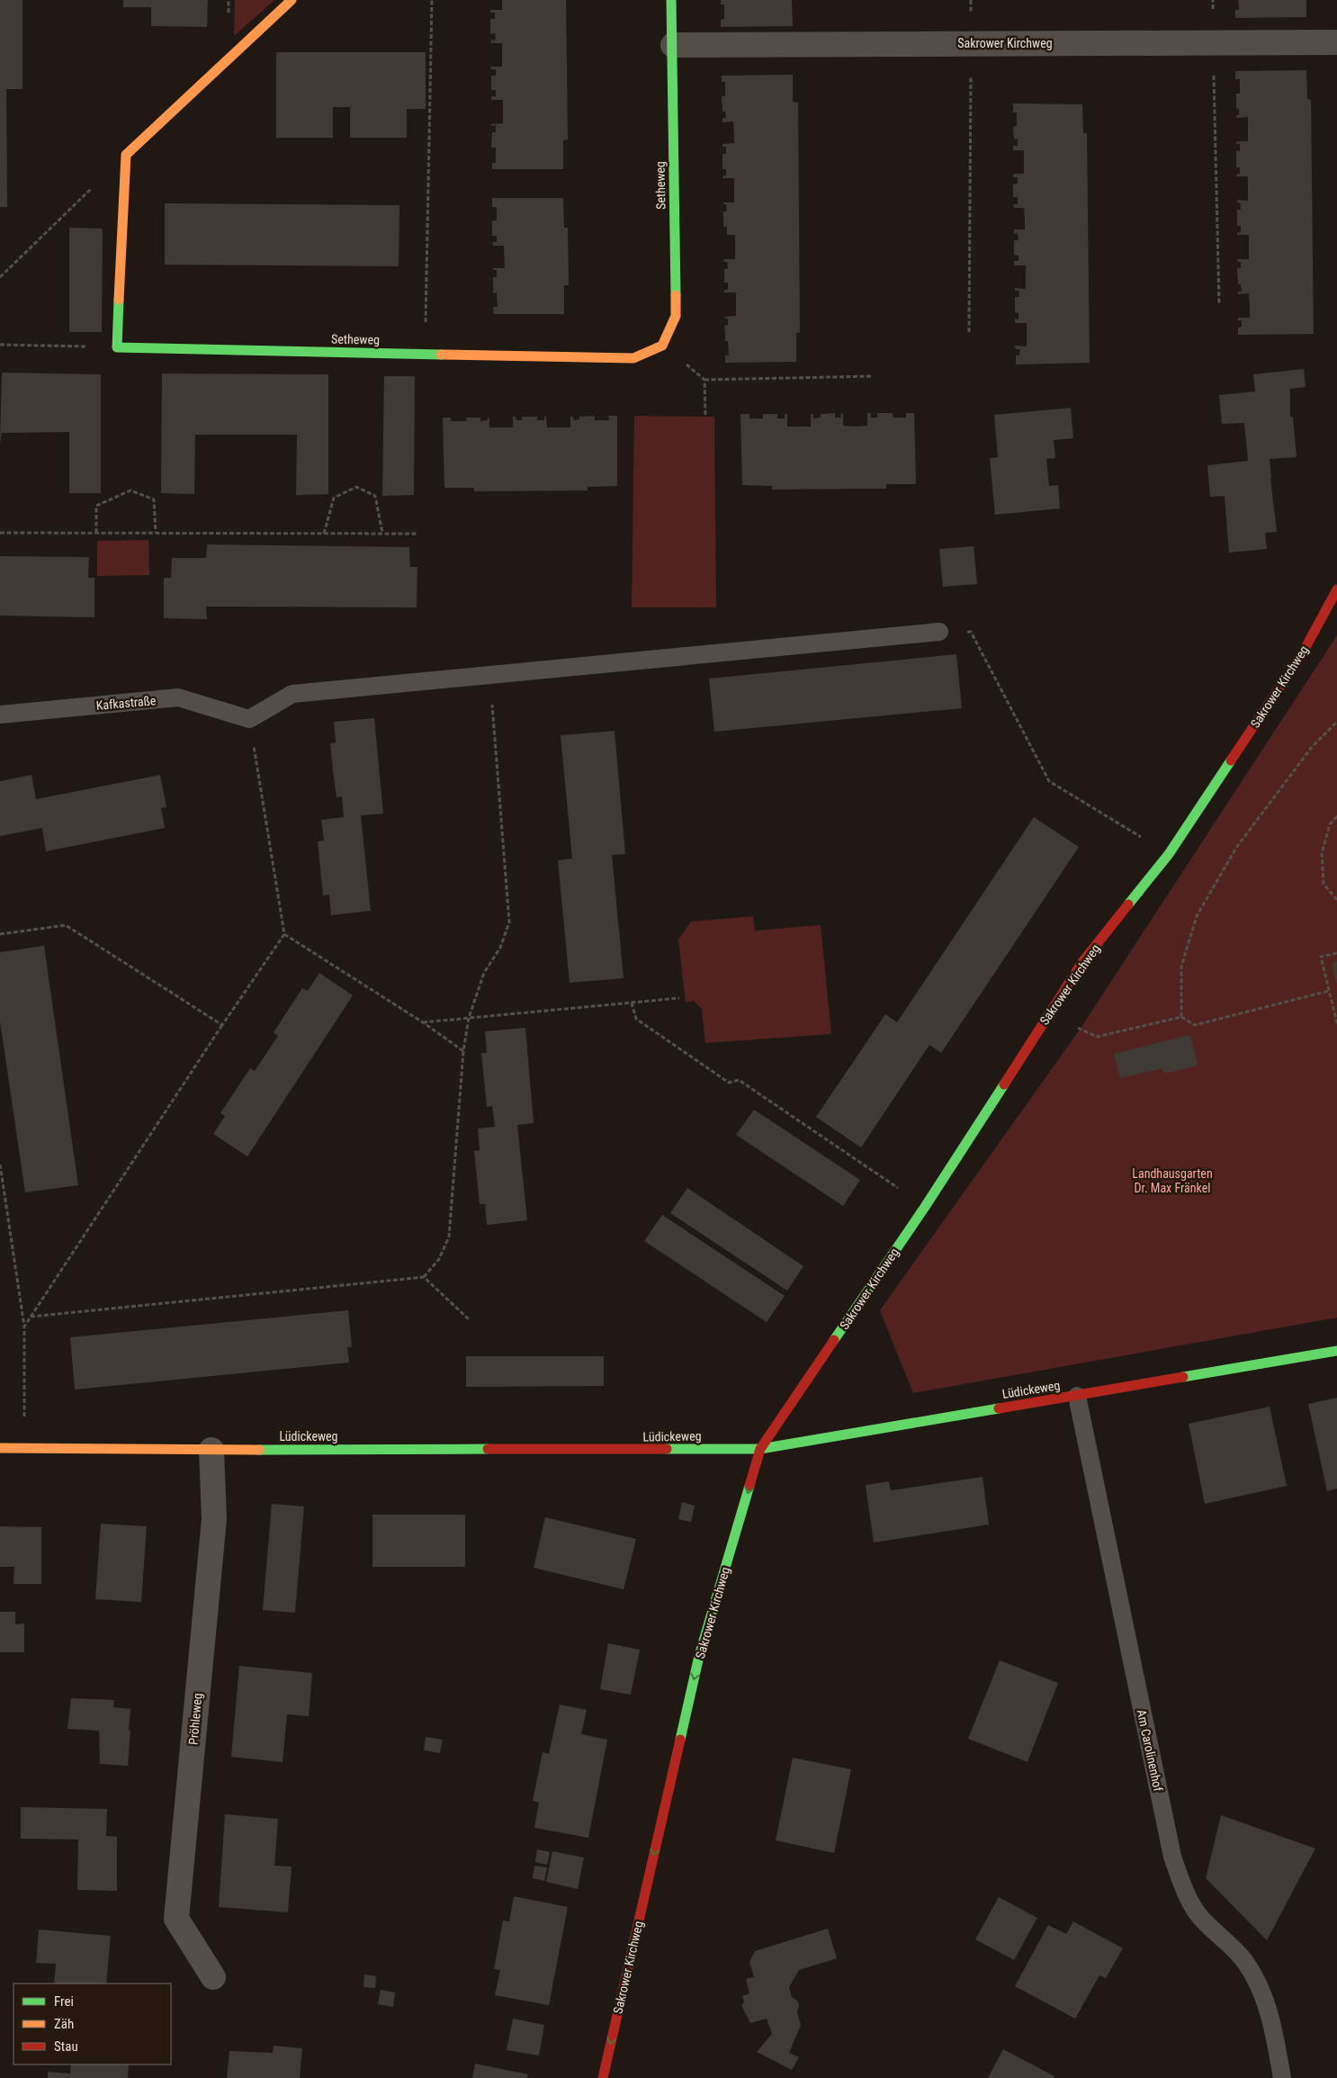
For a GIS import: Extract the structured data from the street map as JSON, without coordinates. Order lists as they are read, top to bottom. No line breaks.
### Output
{"streets":{"street":["Sakrower Kirchweg","Setheweg","Lüdickeweg","Pröhleweg"],"lane":["Kafkastraße","Am Carolinenhof"]},"crossings":[["Sakrower Kirchweg","Setheweg"],["Sakrower Kirchweg","Lüdickeweg"],["Lüdickeweg","Pröhleweg"],["Lüdickeweg","Am Carolinenhof"]],"parks":["Landhausgarten Dr. Max Fränkel"],"legend":["Frei","Zäh","Stau"]}
